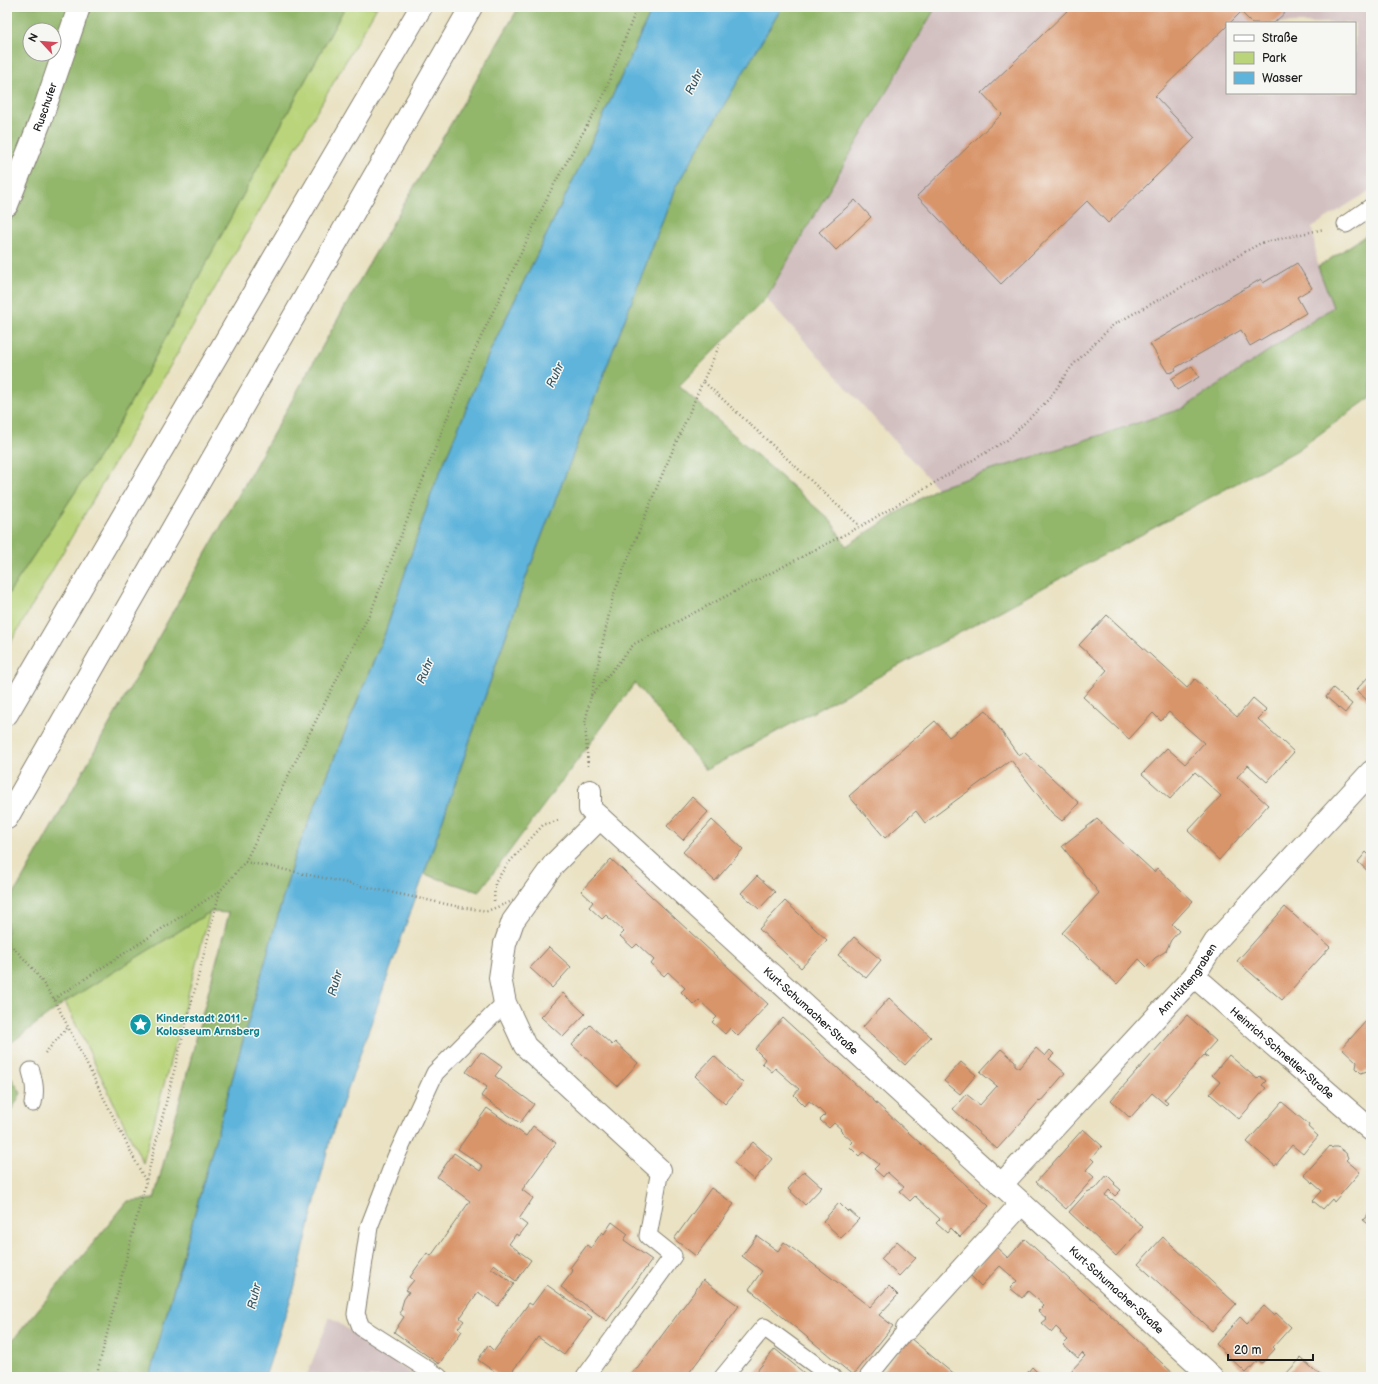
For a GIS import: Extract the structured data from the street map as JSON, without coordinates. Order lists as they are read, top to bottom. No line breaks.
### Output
{"streets":{"main road":["Ruschufer","Am Hüttengraben","Kurt-Schumacher-Straße","Heinrich-Schnettler-Straße"]},"crossings":[["Am Hüttengraben","Kurt-Schumacher-Straße"],["Am Hüttengraben","Heinrich-Schnettler-Straße"]],"water":["Ruhr"],"places":{"place":["Kinderstadt 2011 - Kolosseum Arnsberg"]},"legend":["Straße","Park","Wasser"],"scale_bar":"20 m","north":"top left"}
